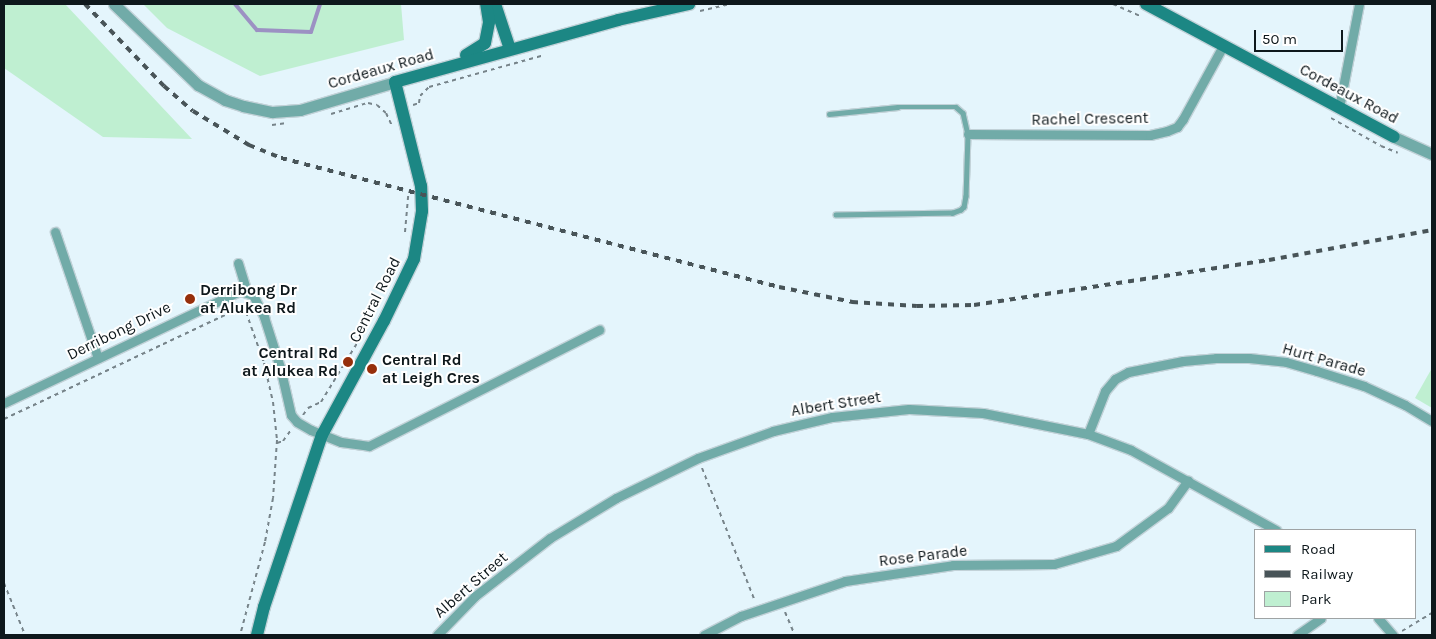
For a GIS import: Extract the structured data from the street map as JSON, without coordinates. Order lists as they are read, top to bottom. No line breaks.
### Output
{"streets":{"main road":["Cordeaux Road","Central Road"],"street":["Rachel Crescent","Derribong Drive","Hurt Parade","Albert Street","Rose Parade"]},"crossings":[["Cordeaux Road","Rachel Crescent"],["Cordeaux Road","Central Road"],["Hurt Parade","Albert Street"],["Albert Street","Rose Parade"]],"places":["Derribong Dr at Alukea Rd","Central Rd at Alukea Rd","Central Rd at Leigh Cres"],"legend":["Road","Railway","Park"],"scale_bar":"50 m"}
